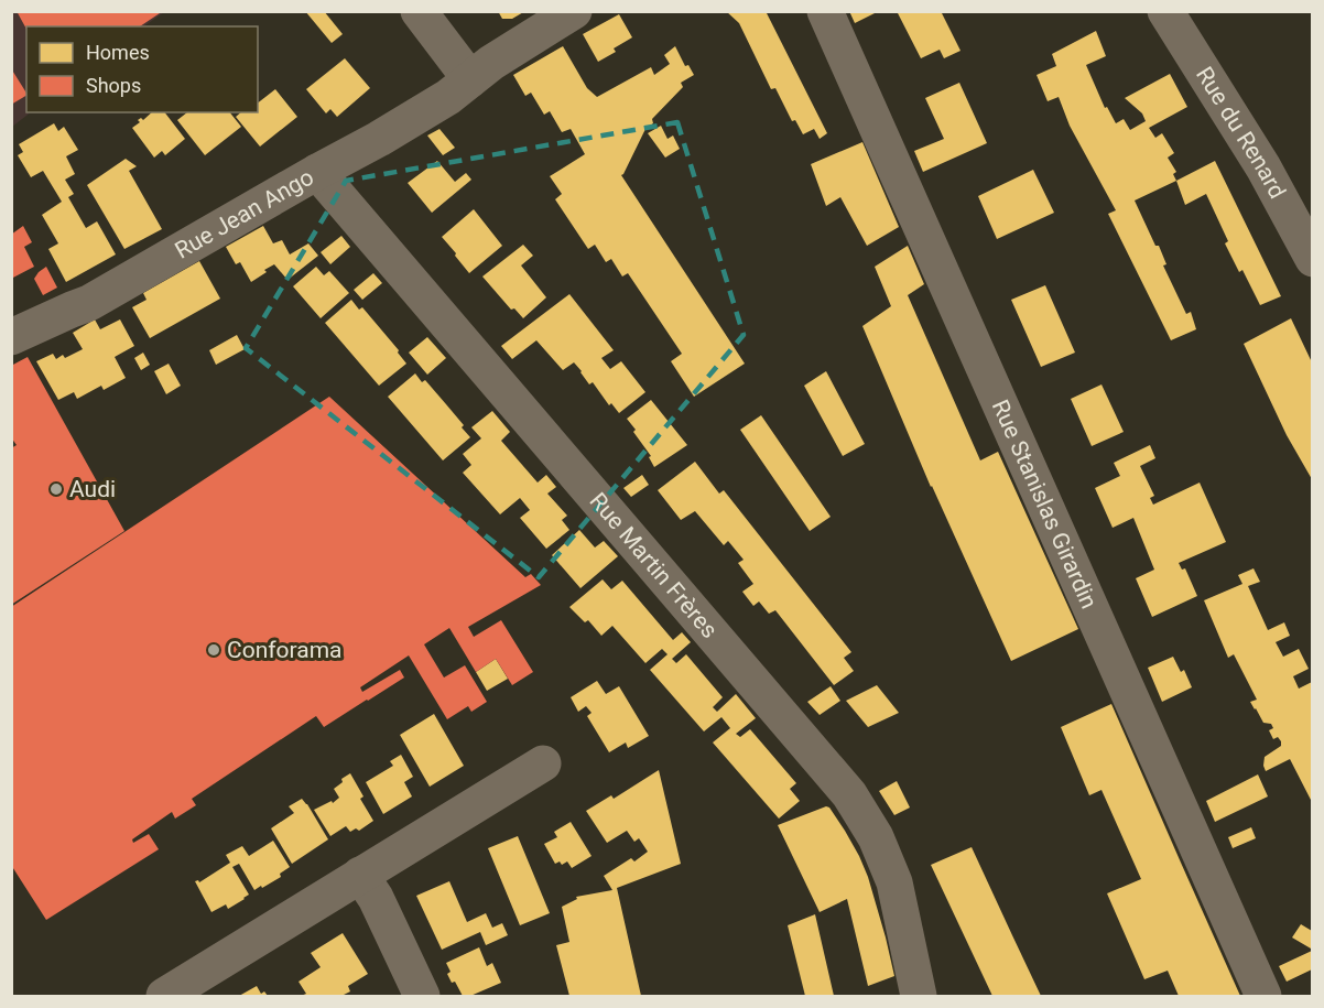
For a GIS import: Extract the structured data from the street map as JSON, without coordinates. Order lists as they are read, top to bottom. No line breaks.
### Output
{"streets":{"street":["Rue du Renard","Rue Jean Ango","Rue Stanislas Girardin","Rue Martin Frères"]},"crossings":[["Rue Jean Ango","Rue Martin Frères"]],"places":["Audi","Conforama"],"legend":["Homes","Shops"]}
